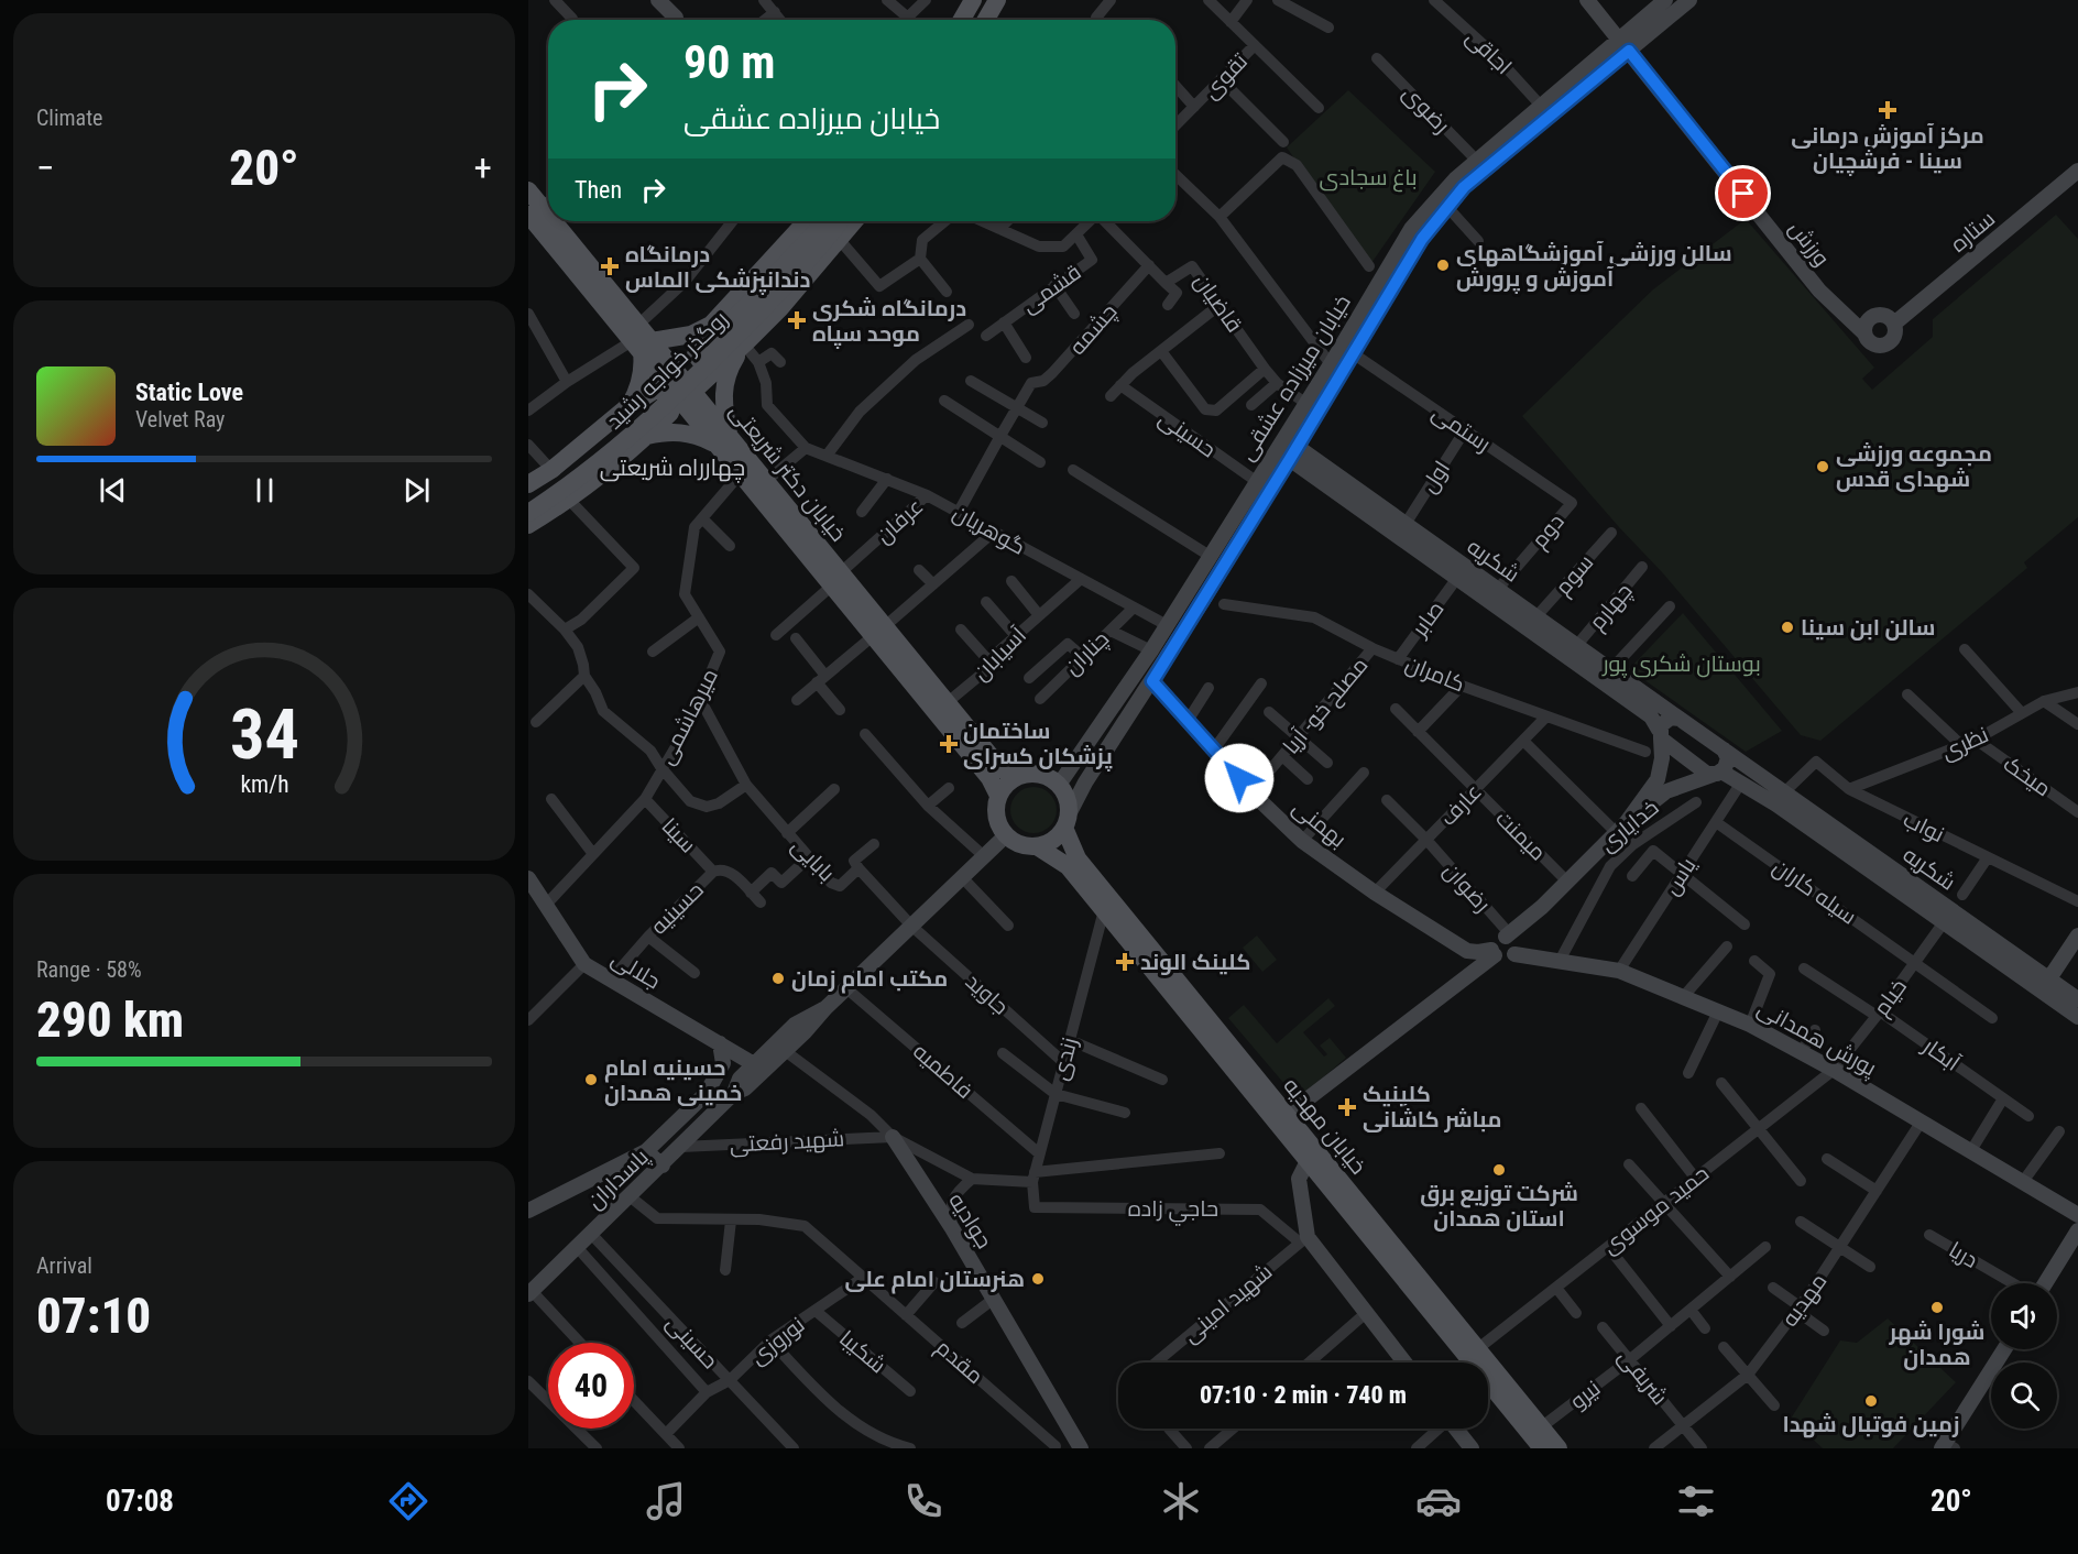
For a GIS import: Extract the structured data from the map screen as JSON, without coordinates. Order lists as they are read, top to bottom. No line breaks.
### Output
{"streets":{"main road":["ستاره","ورزش","روگذر خواجه رشید","خیابان میرزاده عشقی","خیابان دکتر شریعتی","شکریه","بهمنی","خدایاری","جلالی","پورش همدانی","خیابان مهدیه","پاسداران","جوادیه"],"street":["اجاقی","تقوی","رضوی","قشمی","قاضیان","چشمه","رستمی","حسینی","اول","عرفان","گوهریان","دوم","سوم","چهارم","صابر","چناران","آسیابان","کامران","مصلح خو- آریا","میرهاشمی","نظری","میخک","عارف","نواب","سینا","میمنت","بابایی","یاس","رضوان","سیله کاران","حسینیه","جاوید","خیام","آبکار","زندی","فاطمیه","شهید رفعتی","حاجي زاده","حمید موسوی","دریا","مهدیه","شهید امینی","نوروزی","شکیبا","مقدم","شریفی","نیرو"]},"crossings":[["اجاقی","خیابان میرزاده عشقی"],["رضوی","خیابان میرزاده عشقی"],["ستاره","ورزش"],["ورزش","خیابان میرزاده عشقی"],["قاضیان","چشمه"],["قاضیان","خیابان میرزاده عشقی"],["خیابان میرزاده عشقی","رستمی"],["خیابان میرزاده عشقی","حسینی"],["خیابان میرزاده عشقی","خیابان دکتر شریعتی"],["خیابان میرزاده عشقی","گوهریان"],["خیابان میرزاده عشقی","شکریه"],["خیابان میرزاده عشقی","بهمنی"],["خیابان میرزاده عشقی","خیابان مهدیه"],["خیابان میرزاده عشقی","پاسداران"],["رستمی","اول"],["رستمی","دوم"],["حسینی","پاسداران"],["حسینی","نوروزی"],["خیابان دکتر شریعتی","عرفان"],["خیابان دکتر شریعتی","آسیابان"],["خیابان دکتر شریعتی","میرهاشمی"],["خیابان دکتر شریعتی","خیابان مهدیه"],["خیابان دکتر شریعتی","پاسداران"],["اول","شکریه"],["عرفان","گوهریان"],["گوهریان","چناران"],["گوهریان","آسیابان"],["دوم","شکریه"],["شکریه","سوم"],["شکریه","چهارم"],["شکریه","صابر"],["شکریه","خدایاری"],["شکریه","نواب"],["شکریه","یاس"],["شکریه","خیام"],["صابر","کامران"],["کامران","مصلح خو- آریا"],["کامران","عارف"],["مصلح خو- آریا","بهمنی"],["میرهاشمی","سینا"],["میرهاشمی","بابایی"],["میرهاشمی","جلالی"],["نظری","میخک"],["نظری","نواب"],["عارف","بهمنی"],["عارف","میمنت"],["عارف","رضوان"],["بهمنی","رضوان"],["بهمنی","پورش همدانی"],["خدایاری","پورش همدانی"],["سینا","حسینیه"],["بابایی","جاوید"],["بابایی","پاسداران"],["یاس","سیله کاران"],["یاس","پورش همدانی"],["رضوان","پورش همدانی"],["سیله کاران","خیام"],["حسینیه","جلالی"],["جلالی","پاسداران"],["جاوید","زندی"],["جاوید","پاسداران"],["خیام","پورش همدانی"],["خیام","آبکار"],["خیام","حمید موسوی"],["پورش همدانی","حمید موسوی"],["پورش همدانی","مهدیه"],["زندی","فاطمیه"],["زندی","خیابان مهدیه"],["زندی","حاجي زاده"],["فاطمیه","پاسداران"],["خیابان مهدیه","پاسداران"],["خیابان مهدیه","حمید موسوی"],["خیابان مهدیه","نیرو"],["شهید رفعتی","پاسداران"],["شهید رفعتی","جوادیه"],["پاسداران","جوادیه"],["پاسداران","مقدم"],["حاجي زاده","شهید امینی"],["مهدیه","شریفی"],["نوروزی","شکیبا"],["نوروزی","مقدم"],["شریفی","نیرو"]],"districts":["چهارراه شریعتی"],"parks":["باغ سجادی","بوستان شکری پور"],"places":{"health":["مرکز آموزش درمانی سینا - فرشچیان","درمانگاه دندانپزشکی الماس","درمانگاه شکری موحد سپاه","ساختمان پزشکان کسرای","کلینک الوند","کلینیک مباشر کاشانی"],"other":["سالن ورزشی آموزشگاههای آموزش و پرورش","مجموعه ورزشی شهدای قدس","سالن ابن سینا","مکتب امام زمان","حسینیه امام خمینی همدان","شرکت توزیع برق استان همدان","هنرستان امام علی","شورا شهر همدان","زمین فوتبال شهدا"]},"page":{"tile":["Climate",["Range · 58%","290 km"],["Arrival","07:10"]],"turn":["90 m","خیابان میرزاده عشقی"],"heat":["−","20°","+"],"then":"Then","song":["Static Love","Velvet Ray"],"limit":"40","trip":"07:10 · 2 min · 740 m","tabs":["07:08","20°"],"gauge":["34","km/h"]}}
